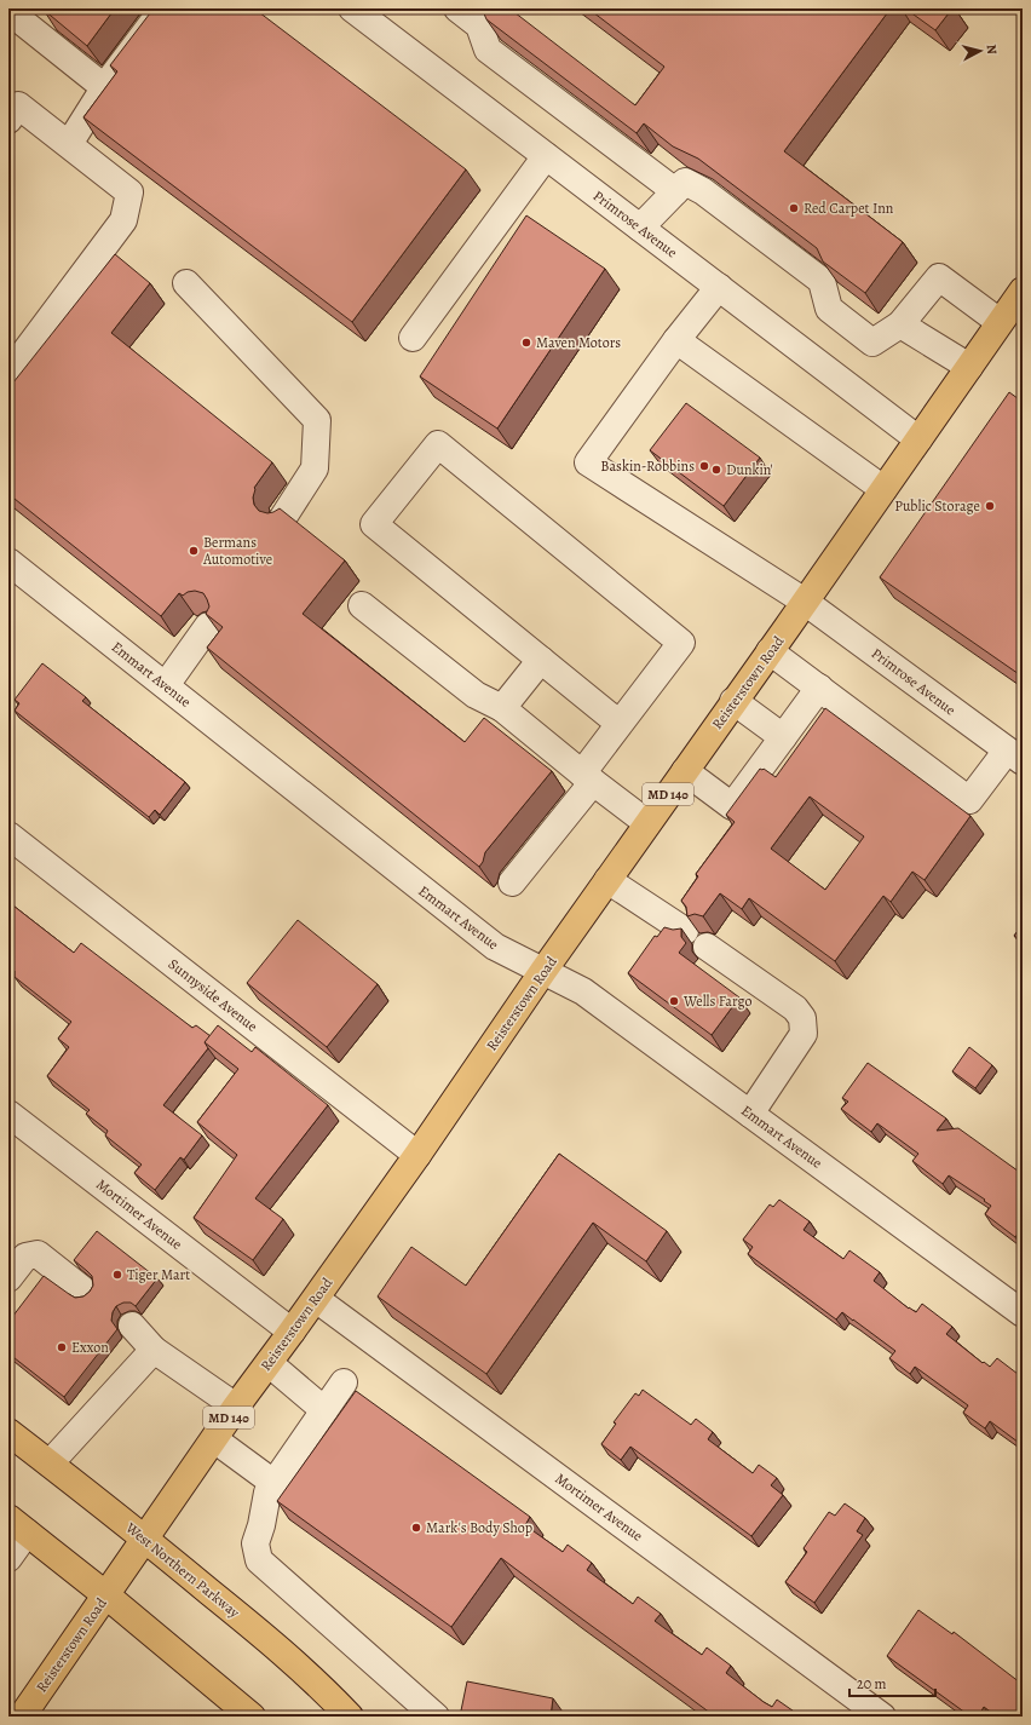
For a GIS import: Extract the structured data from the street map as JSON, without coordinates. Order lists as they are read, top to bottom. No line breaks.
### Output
{"streets":{"main road":["Reisterstown Road","MD 140","West Northern Parkway"],"street":["Primrose Avenue","Emmart Avenue","Sunnyside Avenue","Mortimer Avenue"]},"crossings":[["Primrose Avenue","Reisterstown Road"],["Emmart Avenue","Reisterstown Road"],["Reisterstown Road","Sunnyside Avenue"],["Reisterstown Road","Mortimer Avenue"],["Reisterstown Road","West Northern Parkway"]],"places":["Red Carpet Inn","Maven Motors","Baskin-Robbins","Dunkin'","Public Storage","Bermans Automotive","Wells Fargo","Tiger Mart","Exxon","Mark's Body Shop"],"scale_bar":"20 m","north":"right"}
